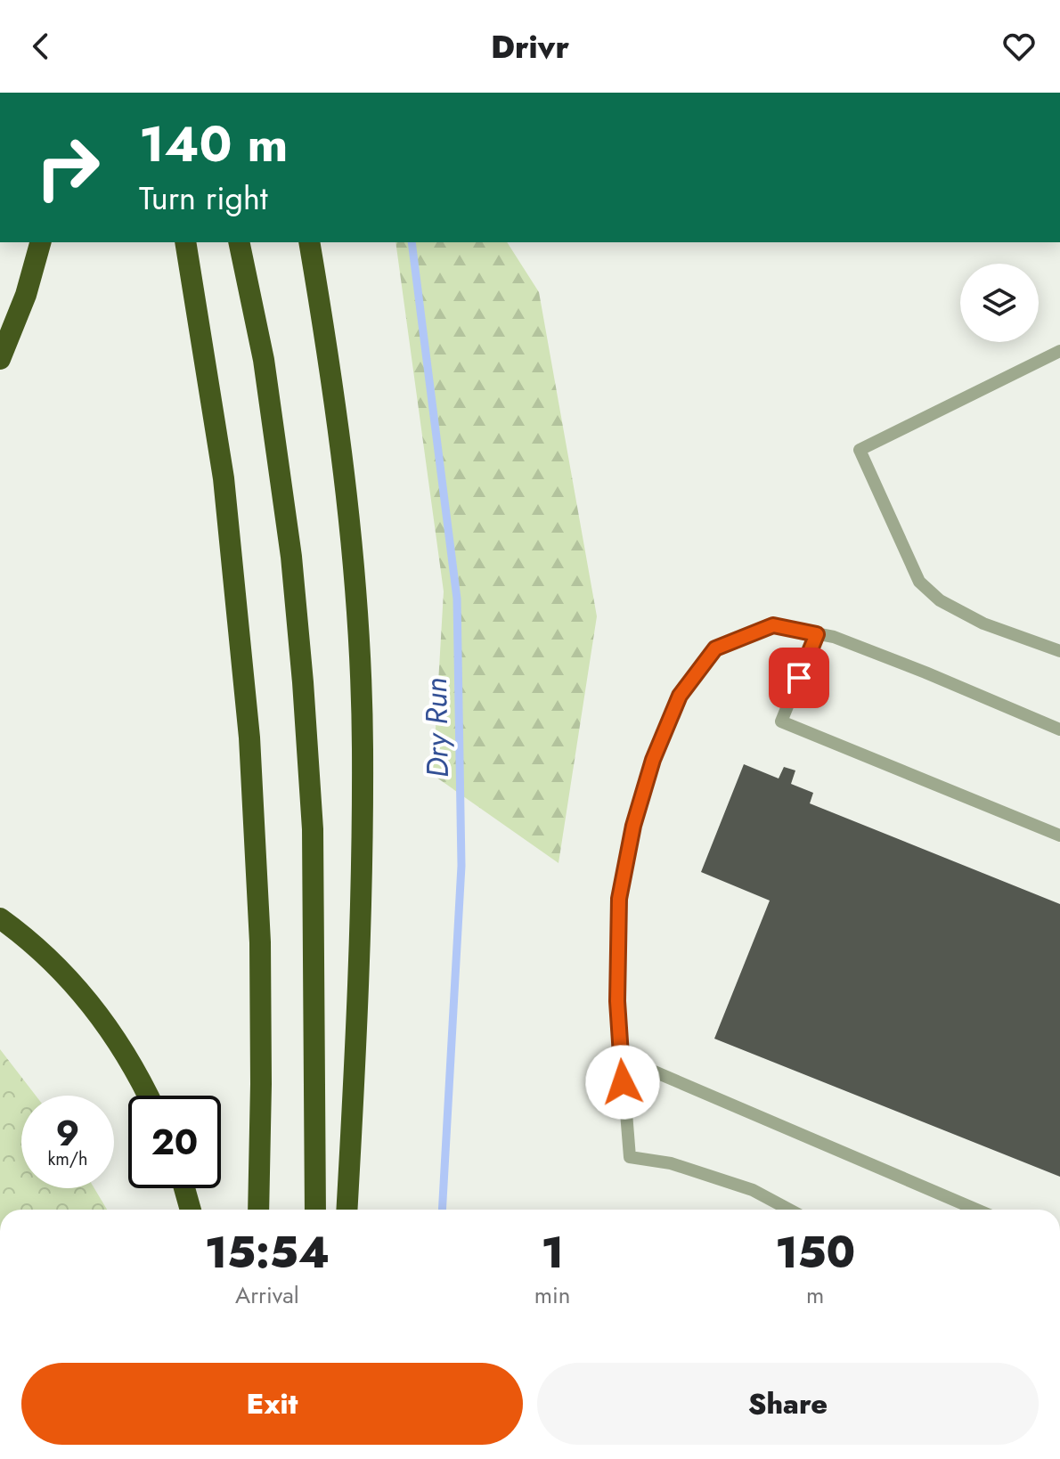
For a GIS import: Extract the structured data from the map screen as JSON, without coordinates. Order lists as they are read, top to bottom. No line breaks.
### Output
{"water":["Dry Run"],"page":{"header":"Drivr","turn":["140 m","Turn right"],"speed":"9 km/h","limit":"20","eta":["15:54","Arrival","1","min","150","m"],"buttons":["Exit","Share"]}}
